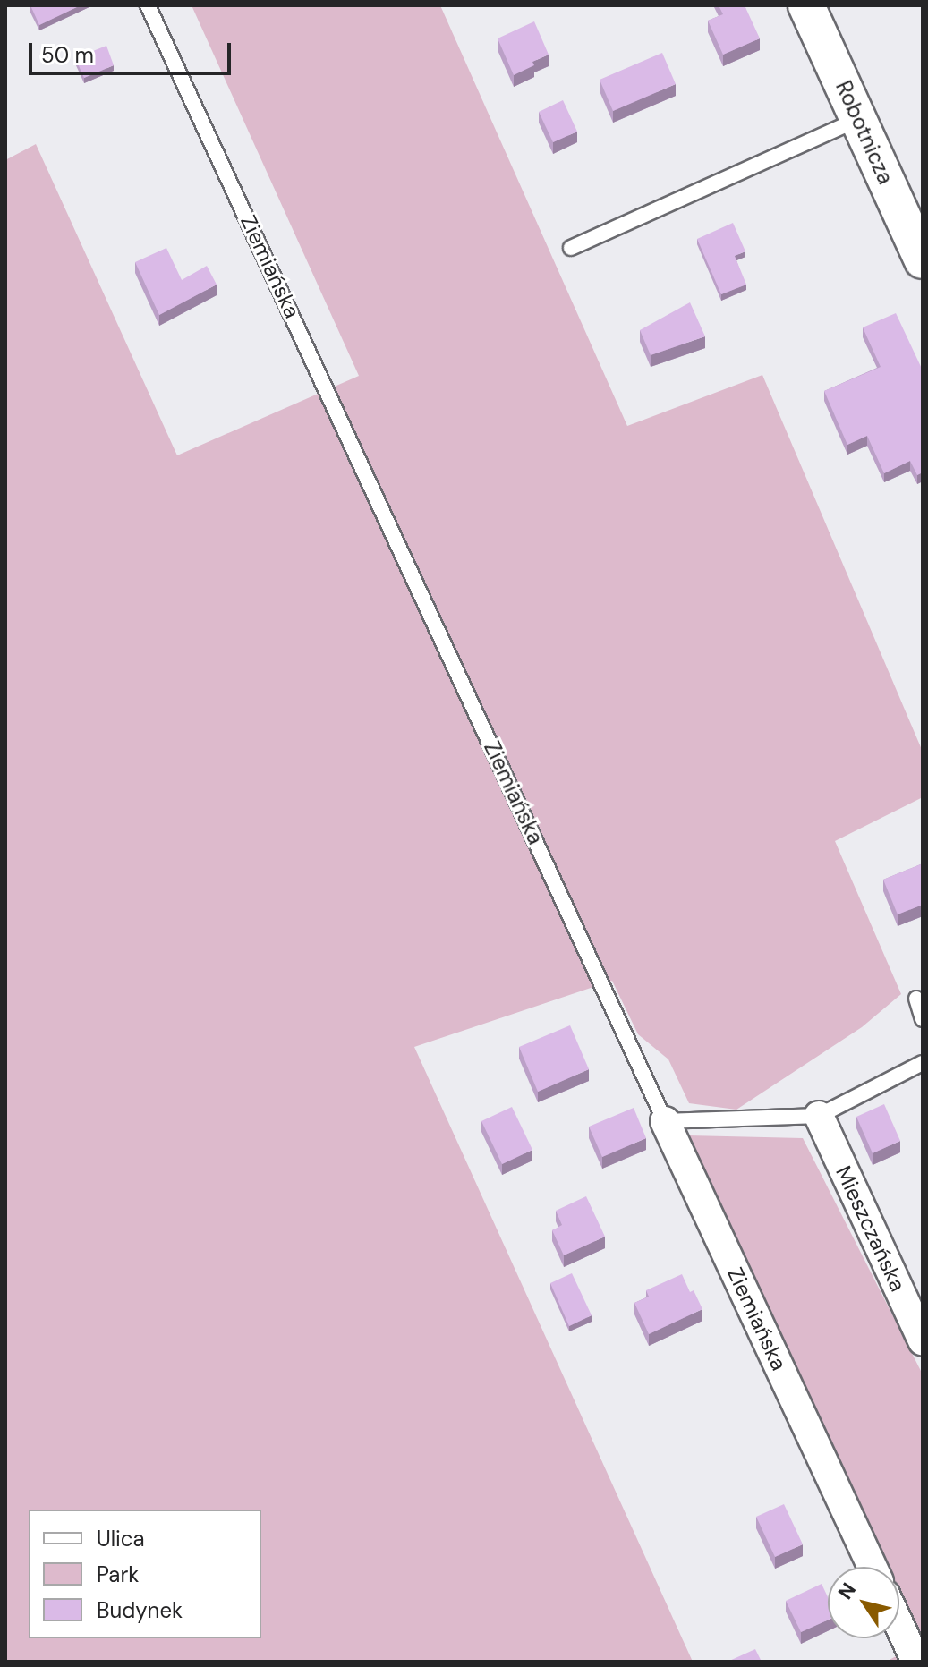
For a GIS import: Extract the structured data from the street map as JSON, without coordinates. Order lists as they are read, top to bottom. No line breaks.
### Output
{"streets":{"street":["Robotnicza","Ziemiańska","Mieszczańska"]},"legend":["Ulica","Park","Budynek"],"scale_bar":"50 m","north":"top left"}
